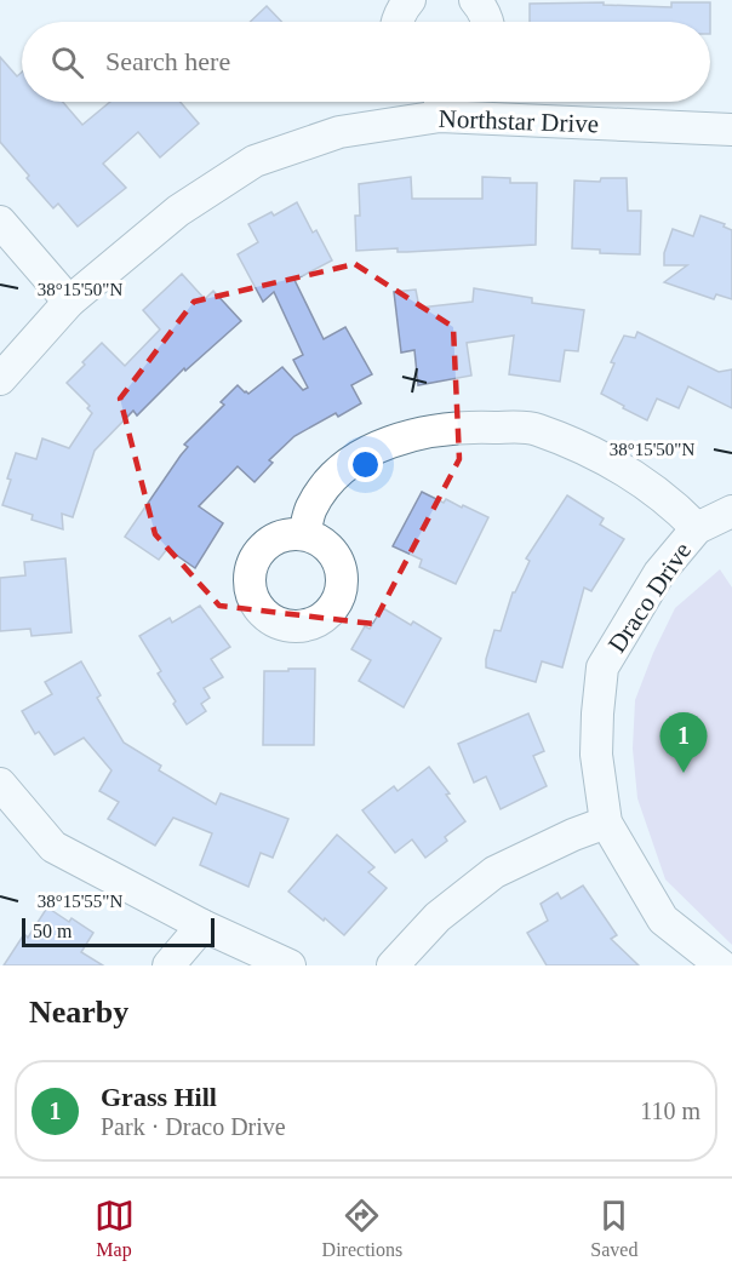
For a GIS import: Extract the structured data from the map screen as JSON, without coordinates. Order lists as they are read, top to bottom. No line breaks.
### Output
{"streets":{"street":["Northstar Drive","Draco Drive"]},"scale_bar":"50 m","page":{"search":"Search here","pins":"1","scale":"50 m","heading":"Nearby","list":[{"mark":"1","name":"Grass Hill","note":"Park · Draco Drive","value":"110 m"}],"nav":["Map","Directions","Saved"]},"coordinates":["38°15'50\"N","38°15'55\"N"]}
